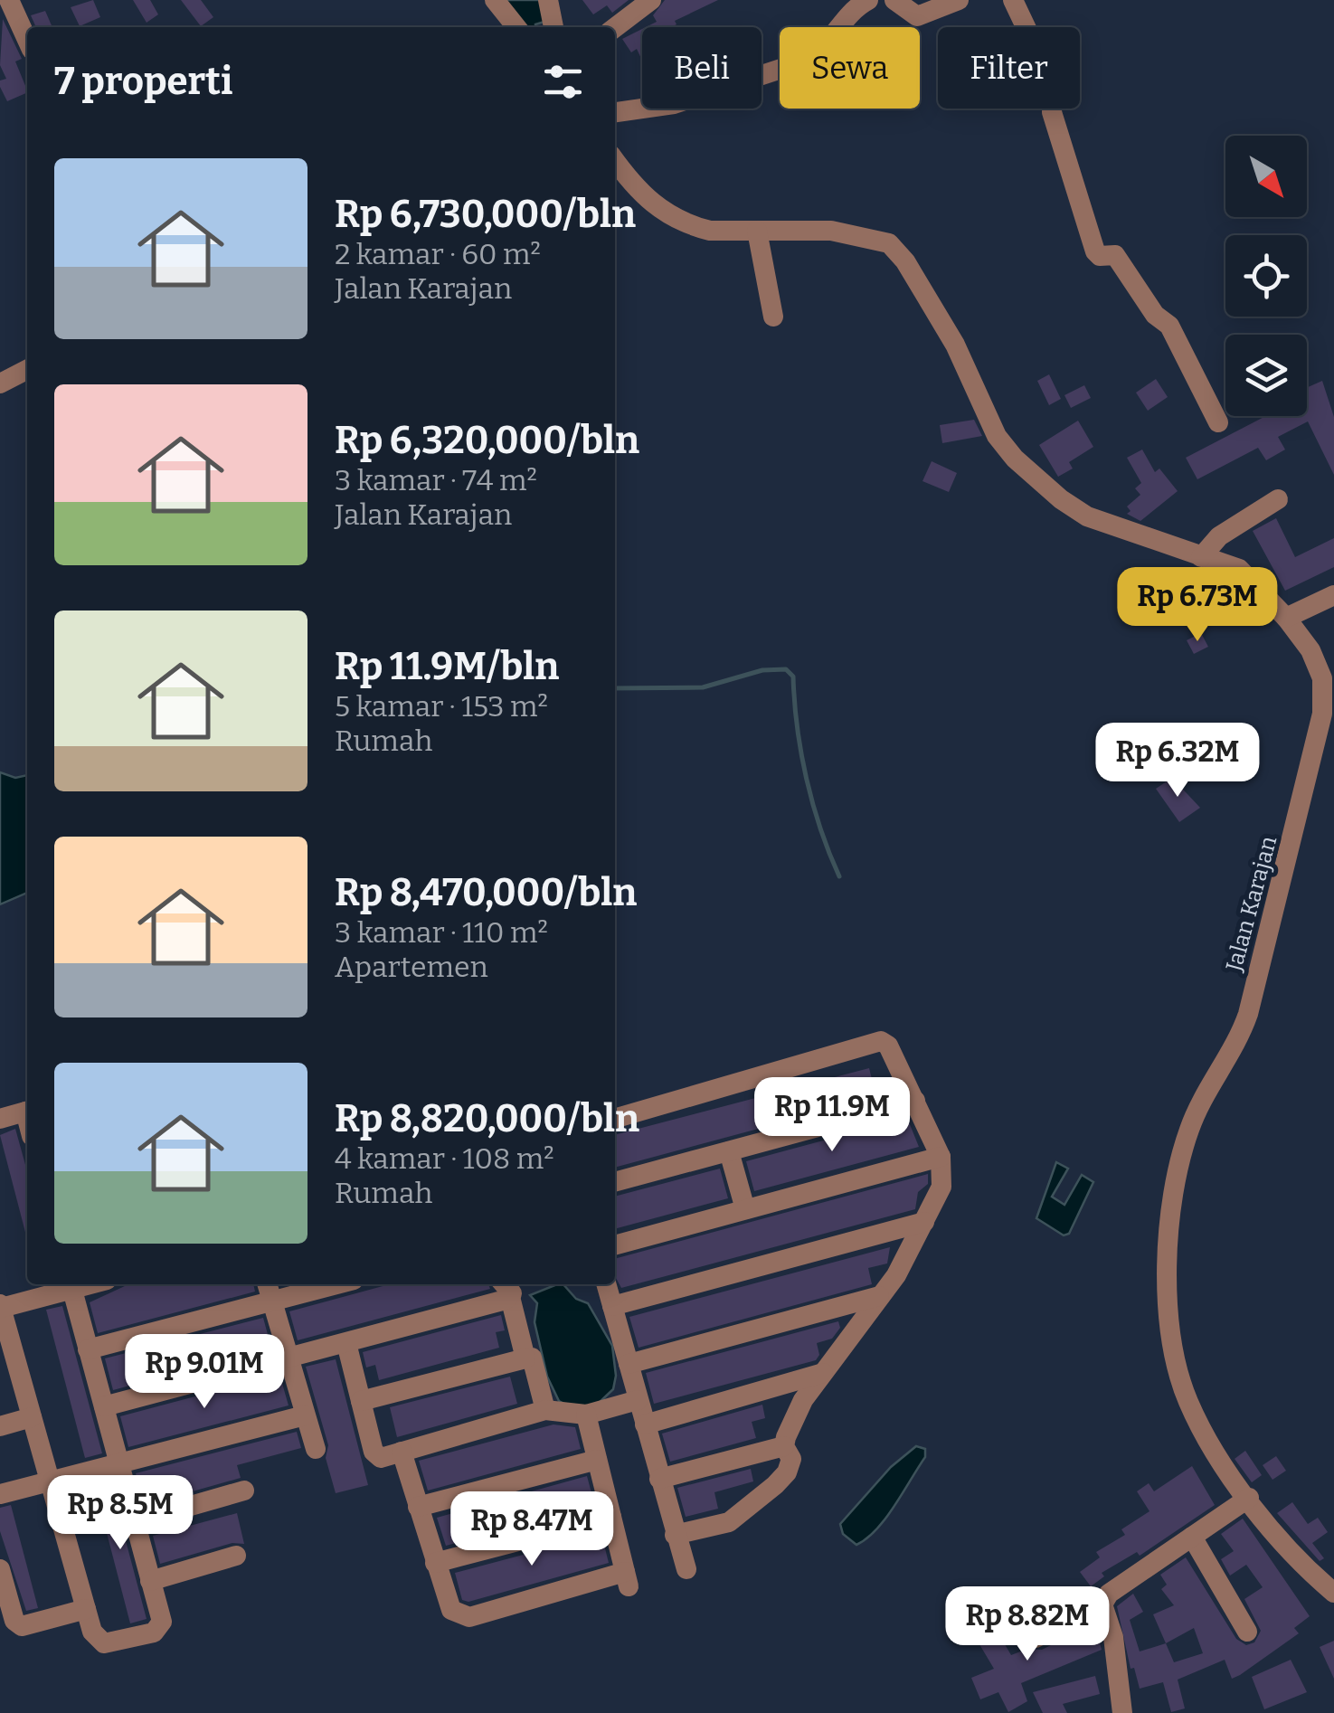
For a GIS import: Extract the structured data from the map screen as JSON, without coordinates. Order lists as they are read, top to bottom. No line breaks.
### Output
{"streets":{"street":["Jalan Karajan"]},"north":"bottom right","page":{"chip":["Beli","Sewa","Filter"],"heading":"7 properti","list":[{"name":"Rp 6,730,000/bln","note":"2 kamar · 60 m² · Jalan Karajan"},{"name":"Rp 6,320,000/bln","note":"3 kamar · 74 m² · Jalan Karajan"},{"name":"Rp 11.9M/bln","note":"5 kamar · 153 m² · Rumah"},{"name":"Rp 8,470,000/bln","note":"3 kamar · 110 m² · Apartemen"},{"name":"Rp 8,820,000/bln","note":"4 kamar · 108 m² · Rumah"}],"price":["Rp 6.73M","Rp 6.32M","Rp 11.9M","Rp 9.01M","Rp 8.5M","Rp 8.47M","Rp 8.82M"]}}
